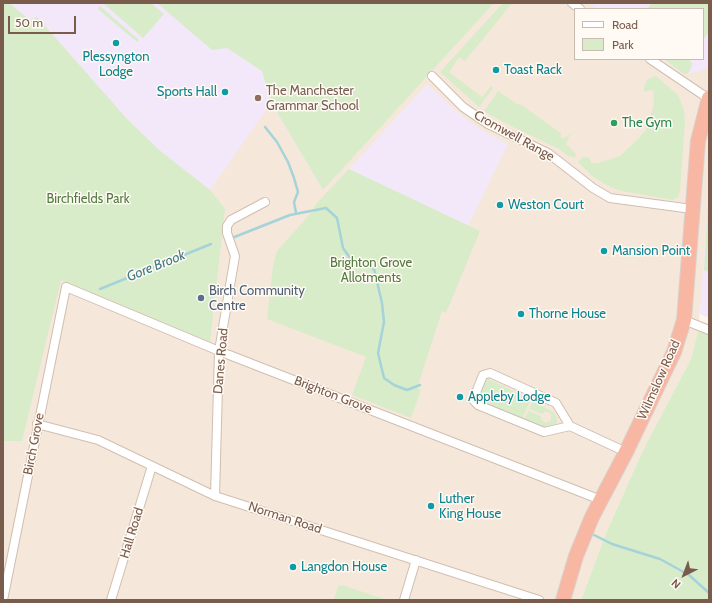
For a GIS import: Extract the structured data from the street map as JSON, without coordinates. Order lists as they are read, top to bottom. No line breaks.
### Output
{"streets":{"highway":["Wilmslow Road"],"street":["Cromwell Range","Danes Road","Brighton Grove","Birch Grove","Norman Road","Hall Road"]},"crossings":[["Cromwell Range","Wilmslow Road"],["Danes Road","Brighton Grove"],["Danes Road","Norman Road"],["Wilmslow Road","Brighton Grove"],["Brighton Grove","Birch Grove"],["Birch Grove","Norman Road"],["Norman Road","Hall Road"]],"water":["Gore Brook"],"parks":["Birchfields Park","Brighton Grove Allotments"],"places":["Plessyngton Lodge","Toast Rack","Sports Hall","The Manchester Grammar School","The Gym","Weston Court","Mansion Point","Birch Community Centre","Thorne House","Appleby Lodge","Luther King House","Langdon House"],"legend":["Road","Park"],"scale_bar":"50 m","north":"bottom left"}
